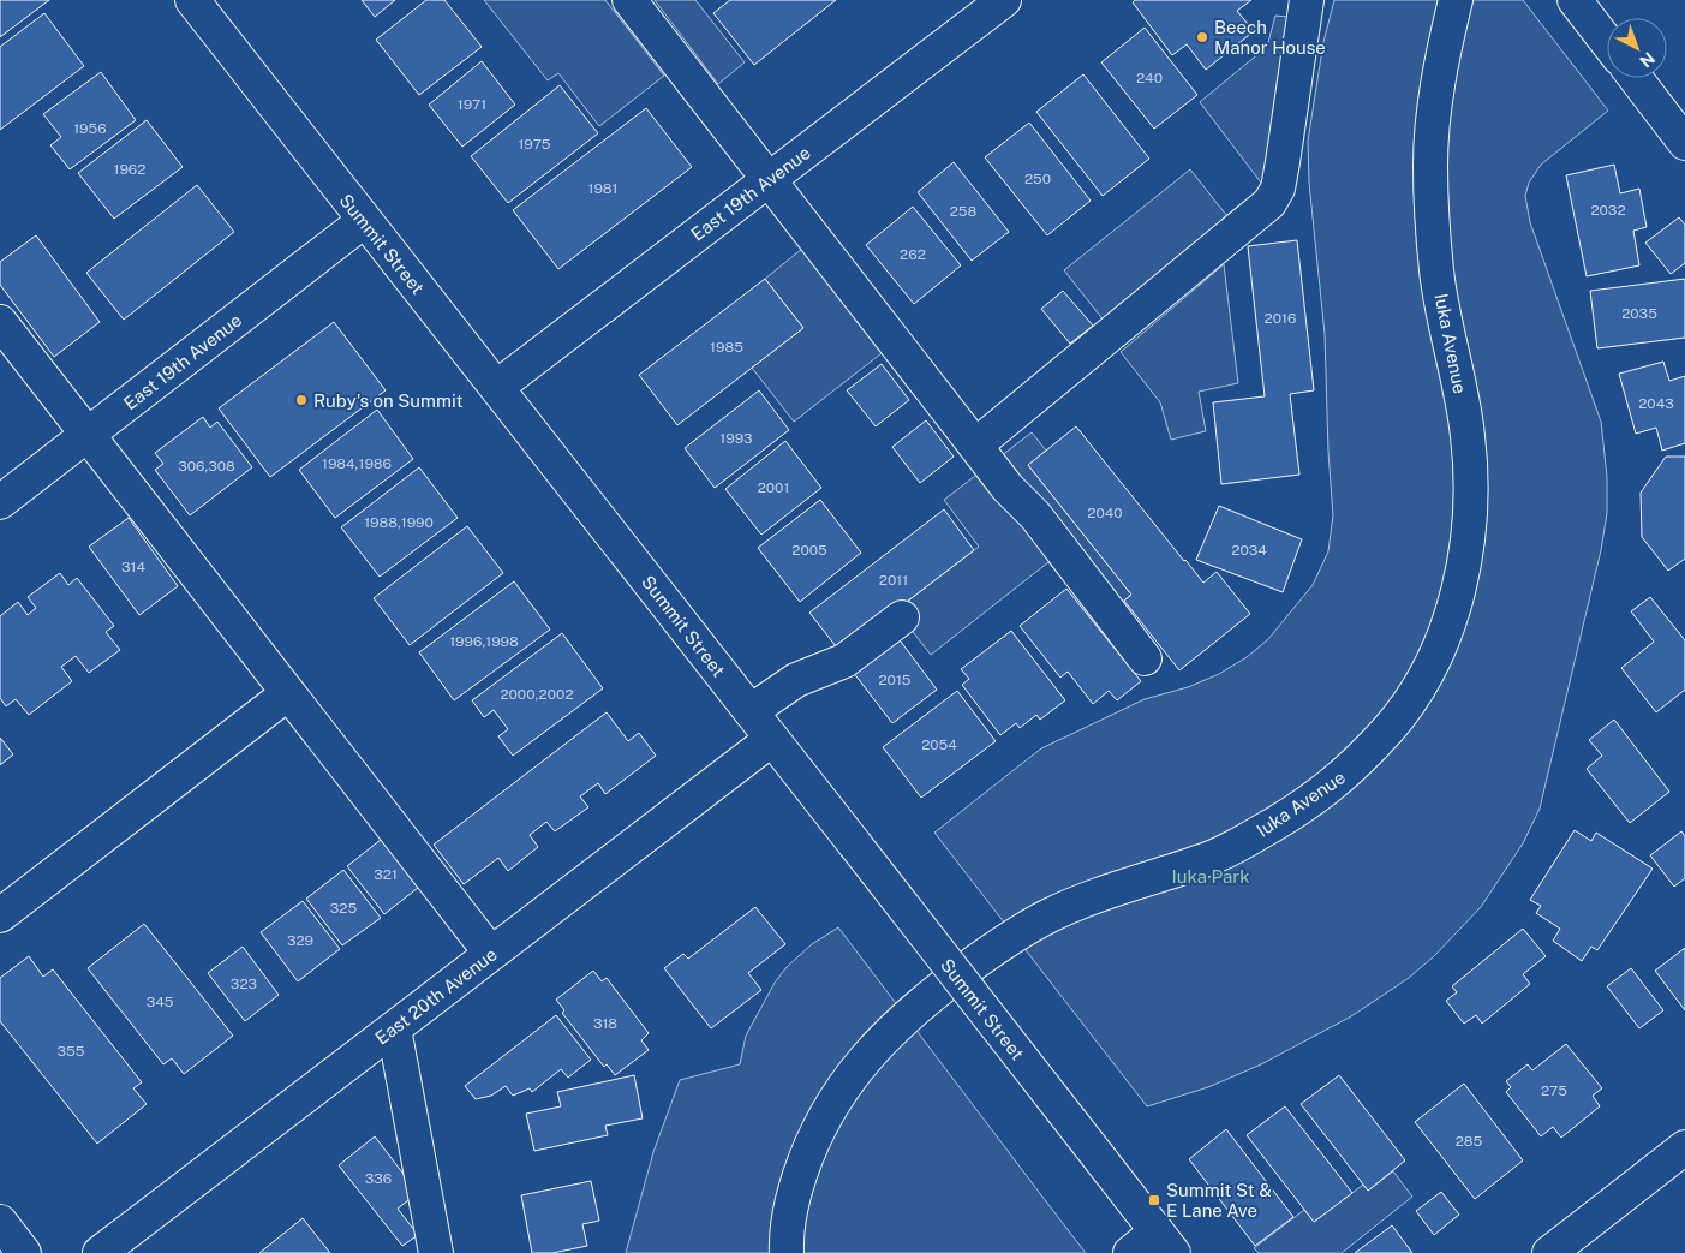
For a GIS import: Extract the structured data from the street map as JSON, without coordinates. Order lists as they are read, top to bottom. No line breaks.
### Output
{"streets":{"street":["East 19th Avenue","Summit Street","Iuka Avenue","East 20th Avenue"]},"crossings":[["East 19th Avenue","Summit Street"],["Summit Street","East 20th Avenue"]],"parks":["Iuka Park"],"places":{"other":["Beech Manor House","Ruby's on Summit"],"transit":["Summit St & E Lane Ave"]},"house_numbers":["240","1971","1956","1975","1962","250","1981","2032","258","262","2035","2016","1985","2043","1993","1984,1986","306,308","2001","2040","1988,1990","2005","2034","314","2011","1996,1998","2015","2000,2002","2054","321","325","329","323","345","318","355","275","285","336"],"north":"bottom right"}
